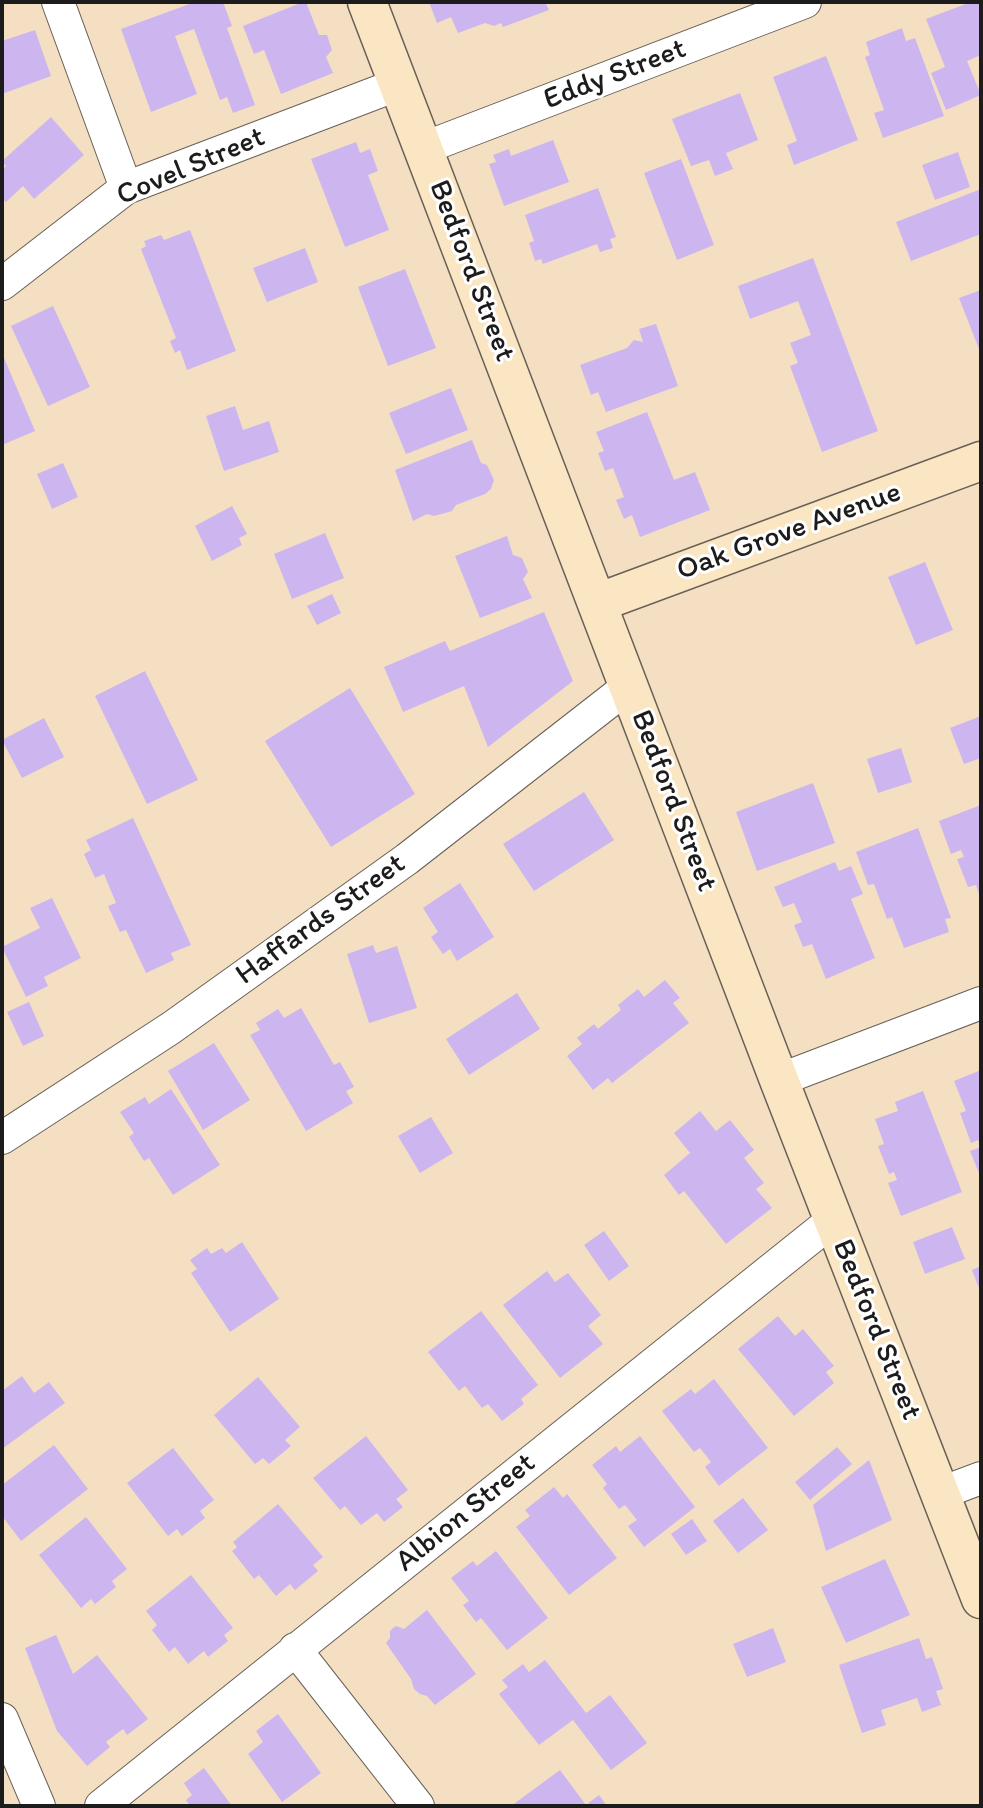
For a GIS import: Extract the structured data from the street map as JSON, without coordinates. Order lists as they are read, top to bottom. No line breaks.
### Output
{"streets":{"main road":["Bedford Street","Oak Grove Avenue"],"street":["Eddy Street","Covel Street","Haffards Street","Albion Street"]},"crossings":[["Eddy Street","Bedford Street"],["Covel Street","Bedford Street"],["Bedford Street","Oak Grove Avenue"],["Bedford Street","Haffards Street"],["Bedford Street","Albion Street"]]}
